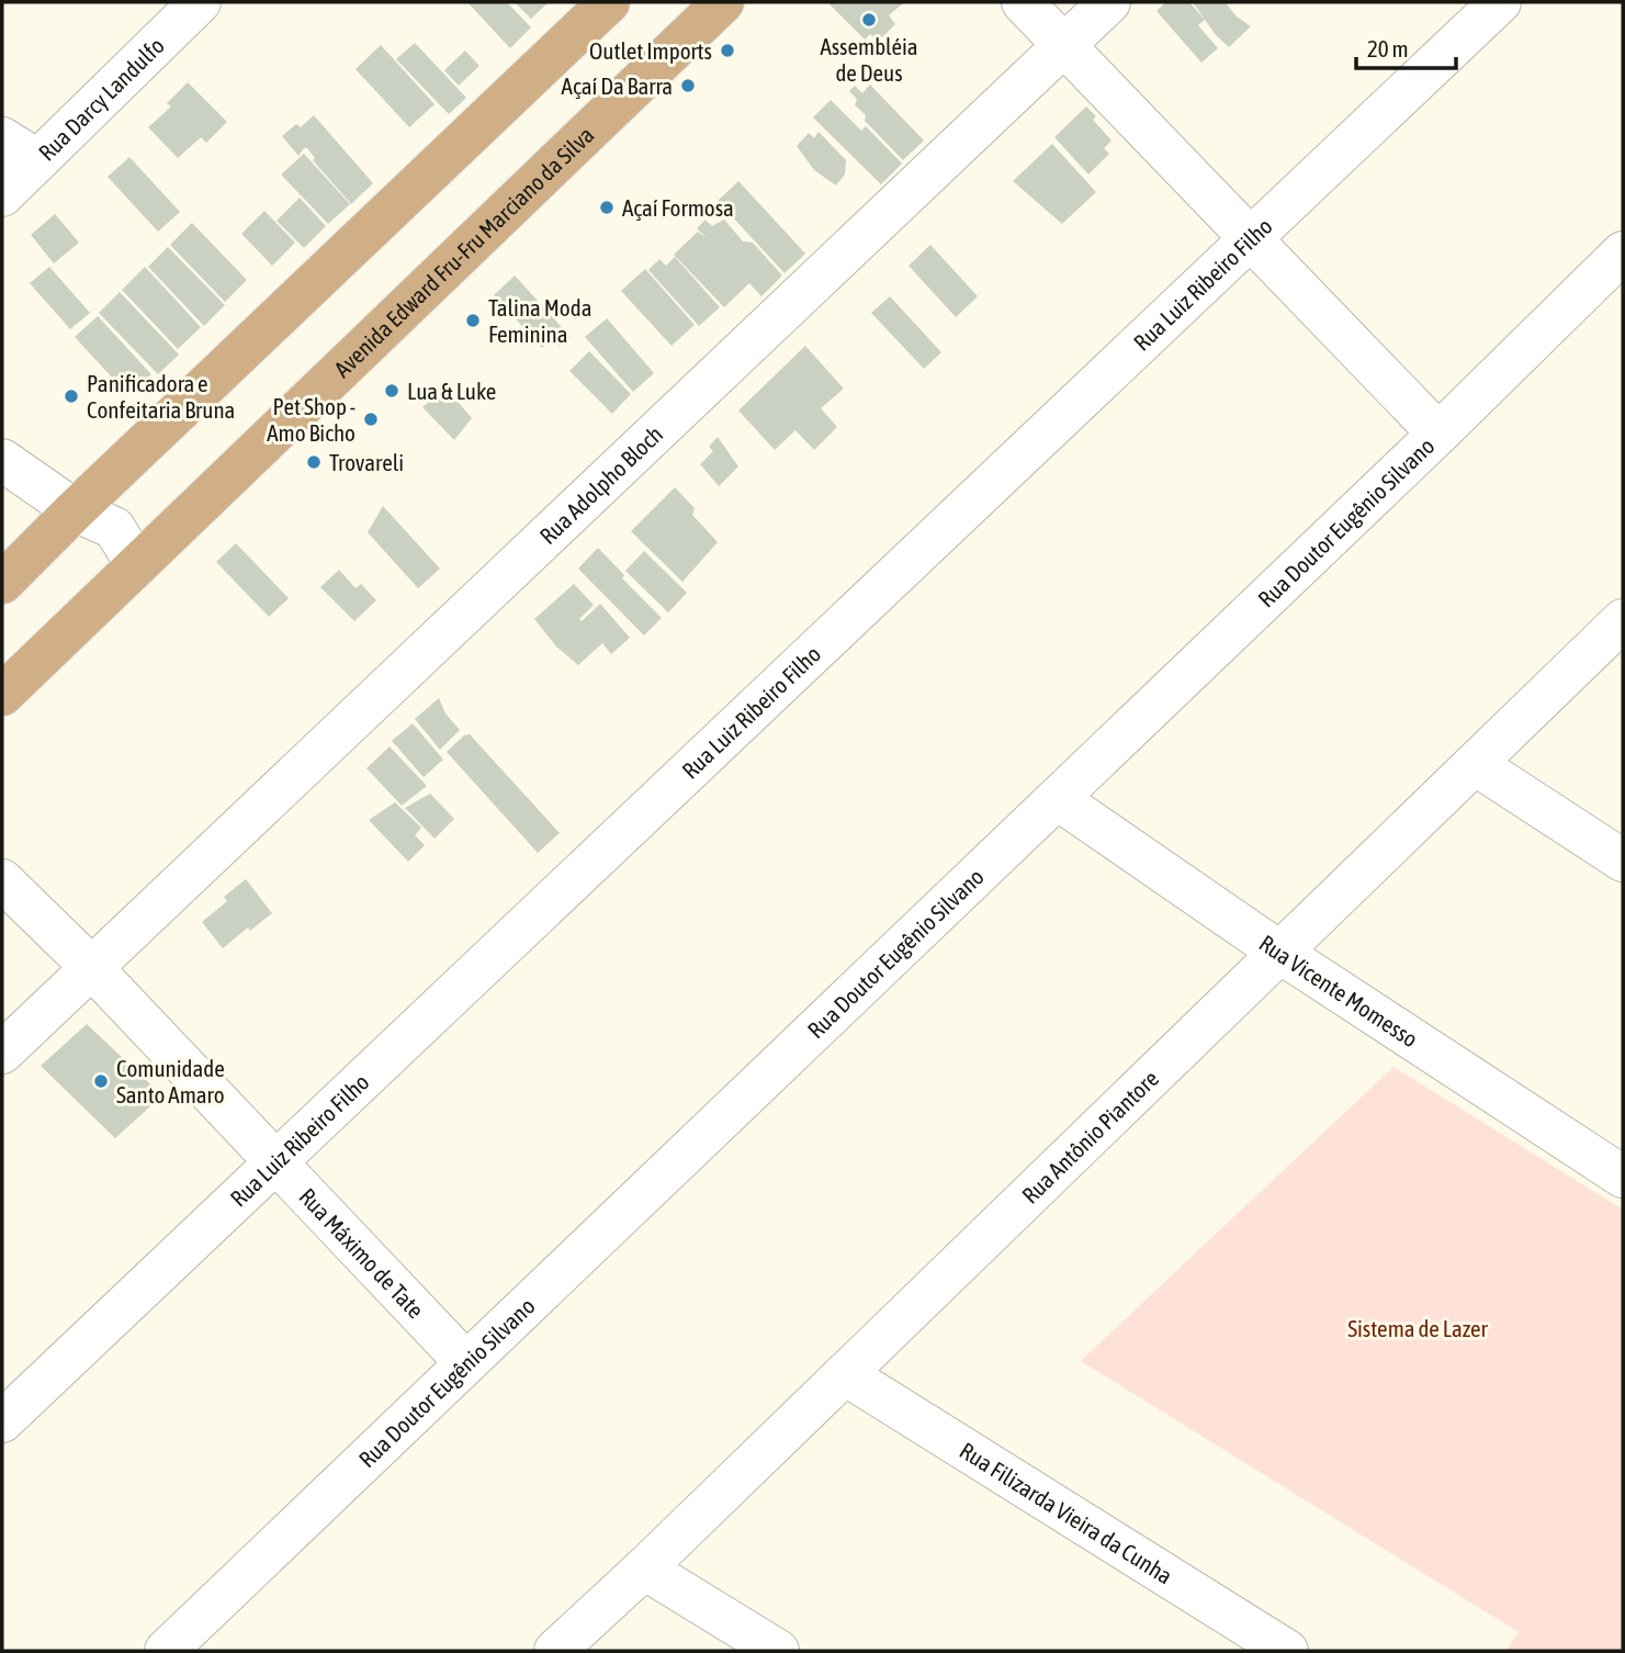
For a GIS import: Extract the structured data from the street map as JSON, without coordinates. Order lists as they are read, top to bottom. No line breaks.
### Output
{"streets":{"main road":["Avenida Edward Fru-Fru Marciano da Silva"],"street":["Rua Darcy Landulfo","Rua Luiz Ribeiro Filho","Rua Adolpho Bloch","Rua Doutor Eugênio Silvano","Rua Vicente Momesso","Rua Antônio Piantore","Rua Máximo de Tate","Rua Filizarda Vieira da Cunha"]},"crossings":[["Rua Luiz Ribeiro Filho","Rua Máximo de Tate"],["Rua Adolpho Bloch","Rua Máximo de Tate"],["Rua Doutor Eugênio Silvano","Rua Vicente Momesso"],["Rua Doutor Eugênio Silvano","Rua Máximo de Tate"],["Rua Vicente Momesso","Rua Antônio Piantore"],["Rua Antônio Piantore","Rua Filizarda Vieira da Cunha"]],"parks":["Sistema de Lazer"],"places":["Assembléia de Deus","Outlet Imports","Açaí Da Barra","Açaí Formosa","Talina Moda Feminina","Lua & Luke","Panificadora e Confeitaria Bruna","Pet Shop - Amo Bicho","Trovareli","Comunidade Santo Amaro"],"scale_bar":"20 m"}
